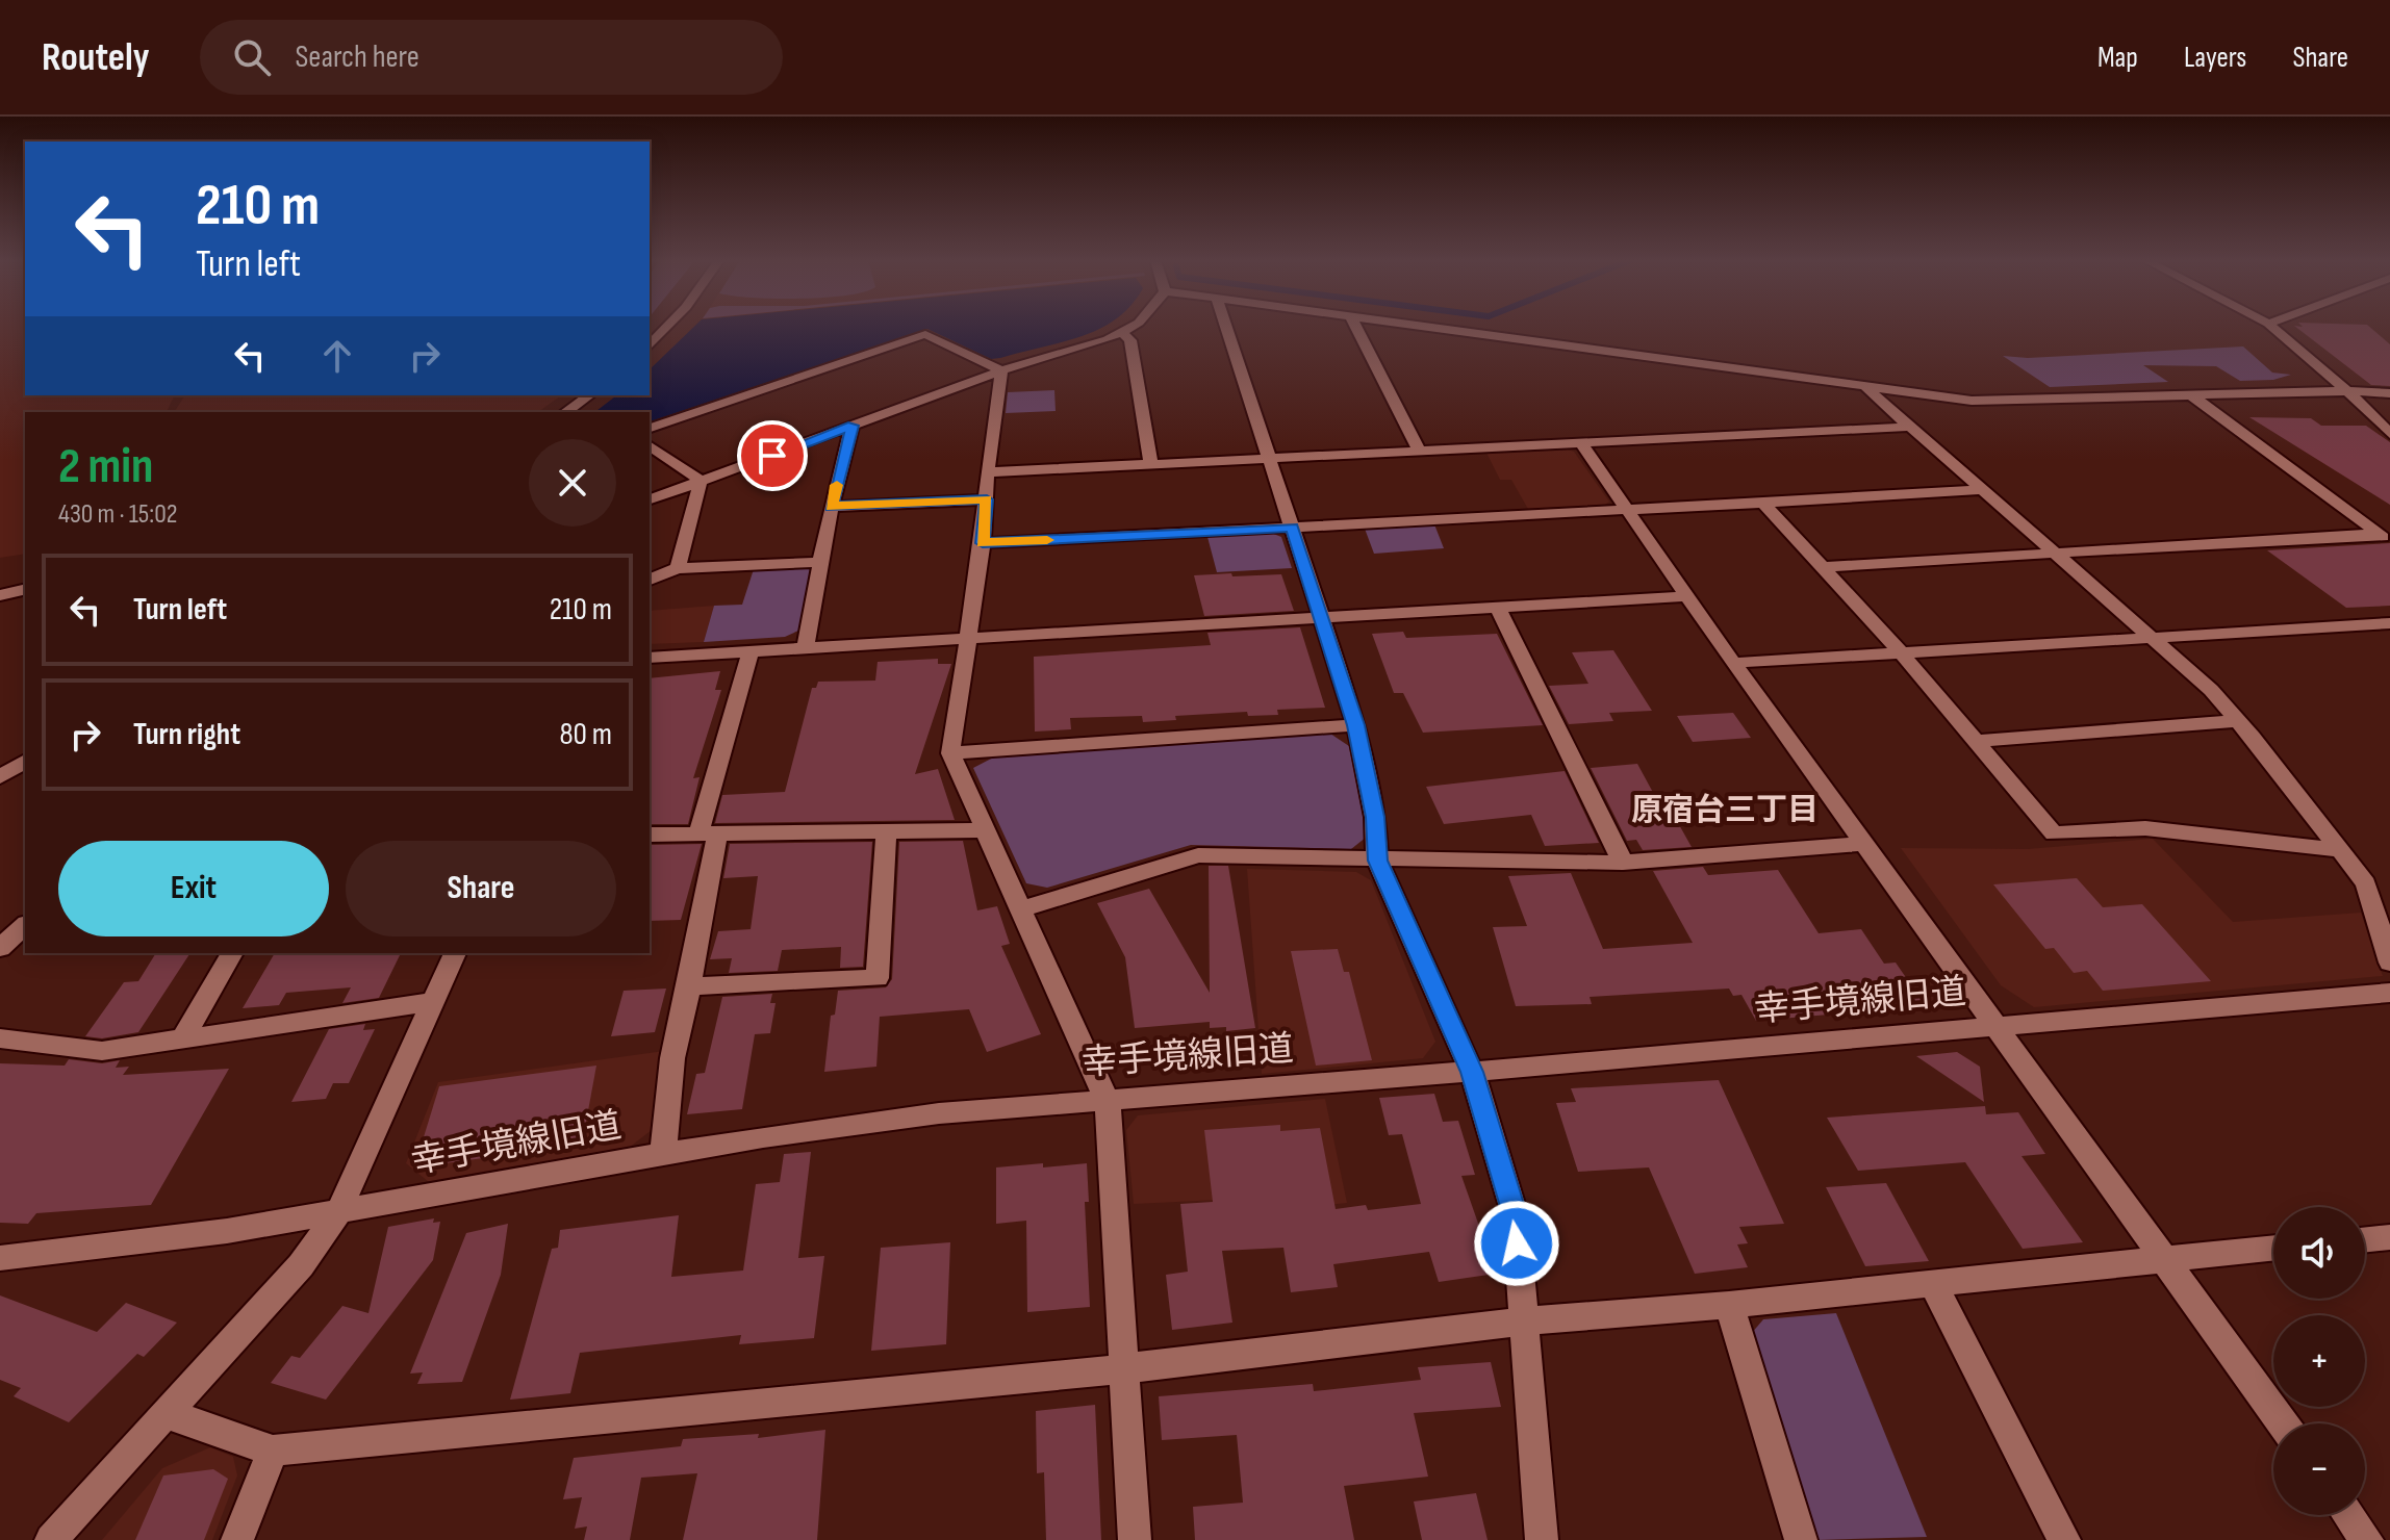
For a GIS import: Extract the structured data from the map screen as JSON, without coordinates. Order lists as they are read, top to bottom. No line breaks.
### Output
{"streets":{"street":["幸手境線旧道"]},"districts":["原宿台三丁目"],"page":{"header":"Routely","search":"Search here","nav":["Map","Layers","Share"],"turn":["210 m","Turn left"],"heading":["2 min","430 m · 15:02"],"list":[{"name":"Turn left","value":"210 m"},{"name":"Turn right","value":"80 m"}],"buttons":["Exit","Share"],"map_buttons":["+","−"]}}
